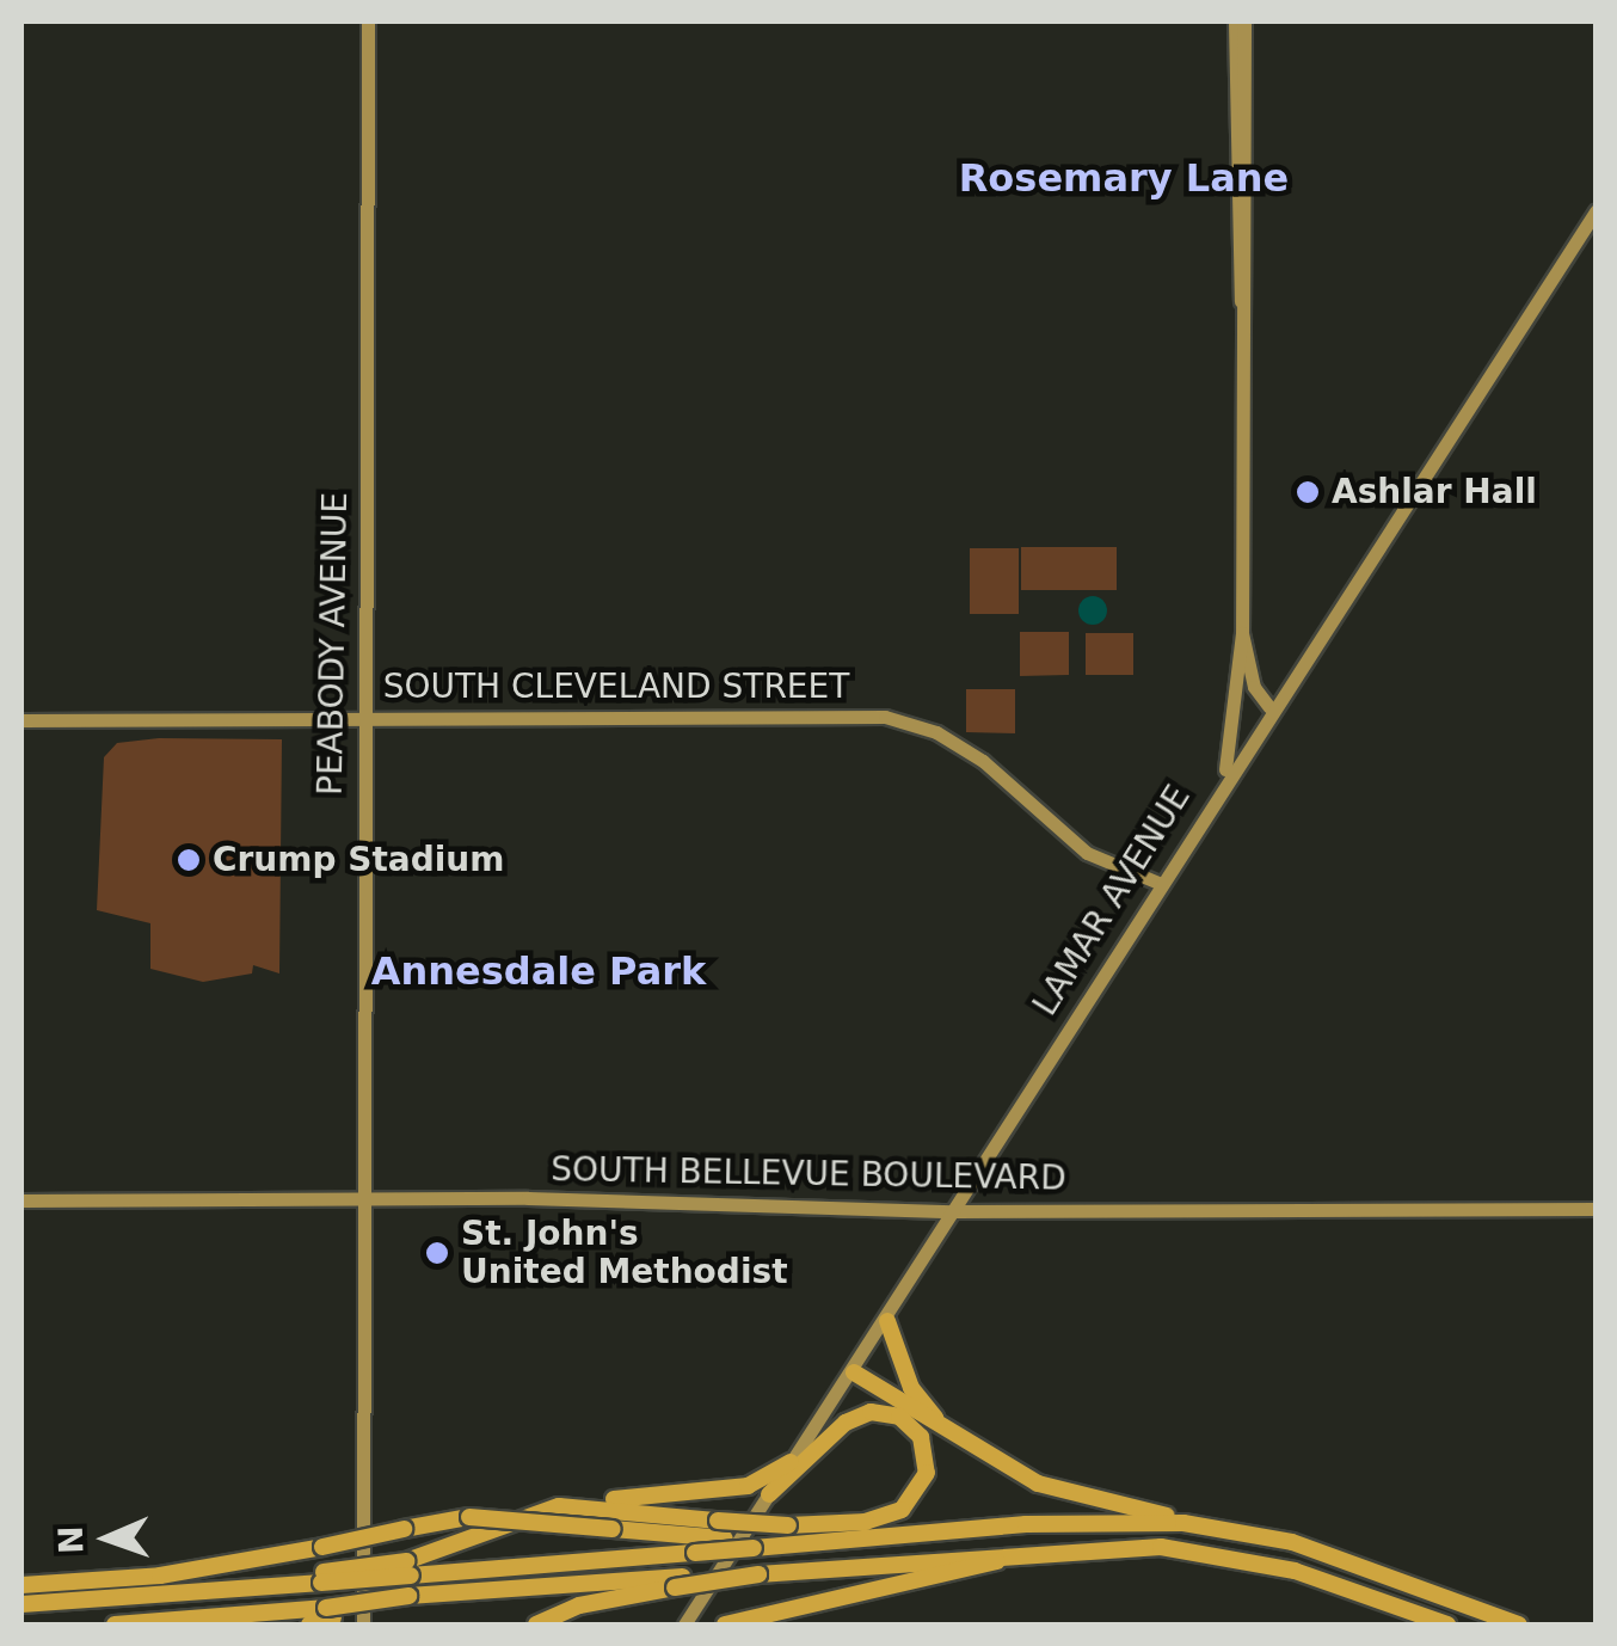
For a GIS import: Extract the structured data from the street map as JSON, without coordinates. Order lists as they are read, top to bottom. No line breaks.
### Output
{"streets":{"main road":["PEABODY AVENUE","SOUTH CLEVELAND STREET","LAMAR AVENUE","SOUTH BELLEVUE BOULEVARD"]},"crossings":[["PEABODY AVENUE","SOUTH CLEVELAND STREET"],["PEABODY AVENUE","SOUTH BELLEVUE BOULEVARD"],["SOUTH CLEVELAND STREET","LAMAR AVENUE"],["LAMAR AVENUE","SOUTH BELLEVUE BOULEVARD"]],"districts":["Rosemary Lane","Annesdale Park"],"places":["Ashlar Hall","Crump Stadium","St. John's United Methodist"],"north":"left"}
